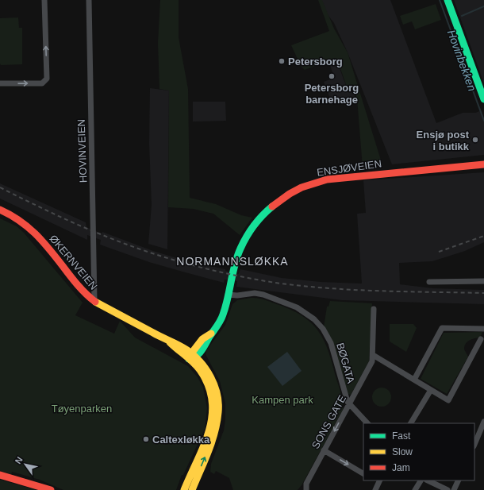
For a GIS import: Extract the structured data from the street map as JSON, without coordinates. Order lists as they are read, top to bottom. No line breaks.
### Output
{"streets":{"main road":["ENSJØVEIEN","ØKERNVEIEN"],"street":["HOVINVEIEN","BØGATA","SONS GATE"]},"crossings":[["HOVINVEIEN","ØKERNVEIEN"],["ENSJØVEIEN","ØKERNVEIEN"],["ENSJØVEIEN","BØGATA"],["BØGATA","SONS GATE"]],"districts":["NORMANNSLØKKA"],"water":["Hovinbekken"],"parks":["Kampen park","Tøyenparken"],"places":["Petersborg","Petersborg barnehage","Ensjø post i butikk","Caltexløkka"],"legend":["Fast","Slow","Jam"],"north":"top left"}
